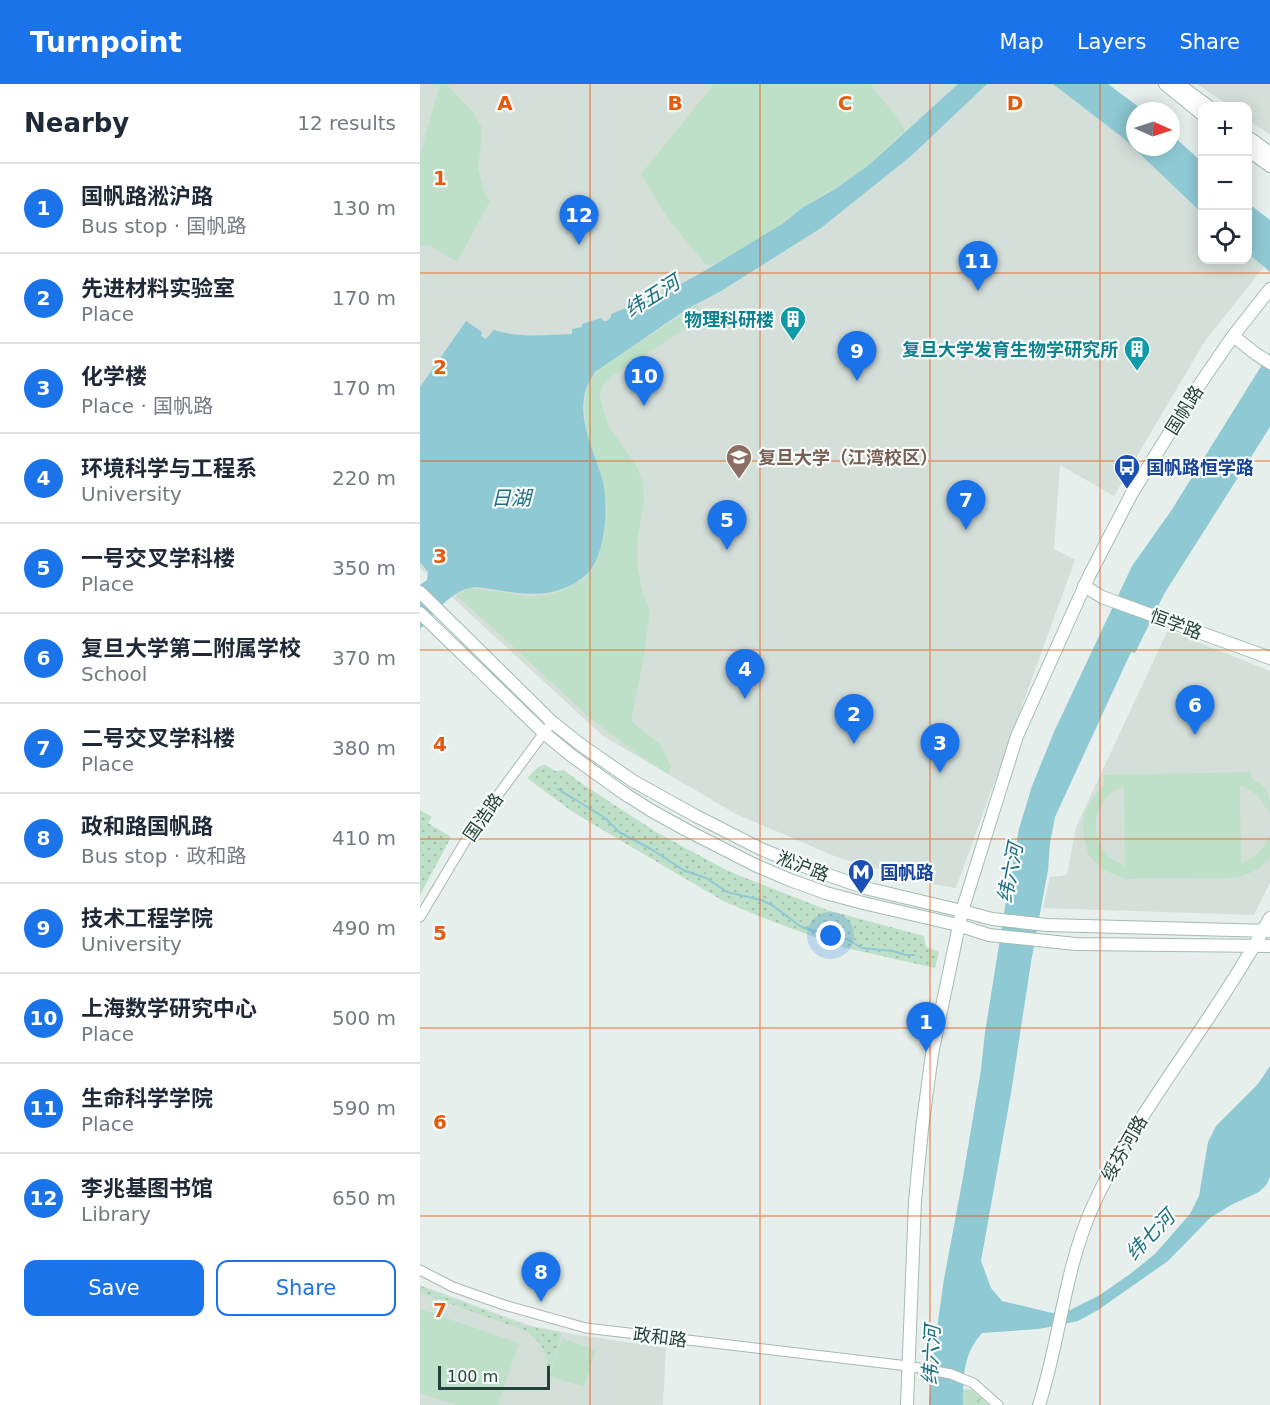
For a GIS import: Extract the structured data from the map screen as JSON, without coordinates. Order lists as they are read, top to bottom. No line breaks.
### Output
{"streets":{"main road":["国帆路","恒学路","淞沪路","绥芬河路"],"street":["国浩路","政和路"]},"crossings":[["国帆路","恒学路"],["国帆路","淞沪路"],["国帆路","政和路"],["国浩路","淞沪路"],["淞沪路","绥芬河路"]],"water":["纬五河","日湖","纬六河","纬七河"],"places":{"building":["物理科研楼","复旦大学发育生物学研究所"],"school or university":["复旦大学（江湾校区）"],"bus stop":["国帆路恒学路"],"metro station":["国帆路"]},"scale_bar":"100 m","north":"right","page":{"header":"Turnpoint","nav":["Map","Layers","Share"],"heading":["Nearby","12 results"],"map_buttons":["+","−"],"list":[{"mark":"1","name":"国帆路淞沪路","note":"Bus stop · 国帆路","value":"130 m"},{"mark":"2","name":"先进材料实验室","note":"Place","value":"170 m"},{"mark":"3","name":"化学楼","note":"Place · 国帆路","value":"170 m"},{"mark":"4","name":"环境科学与工程系","note":"University","value":"220 m"},{"mark":"5","name":"一号交叉学科楼","note":"Place","value":"350 m"},{"mark":"6","name":"复旦大学第二附属学校","note":"School","value":"370 m"},{"mark":"7","name":"二号交叉学科楼","note":"Place","value":"380 m"},{"mark":"8","name":"政和路国帆路","note":"Bus stop · 政和路","value":"410 m"},{"mark":"9","name":"技术工程学院","note":"University","value":"490 m"},{"mark":"10","name":"上海数学研究中心","note":"Place","value":"500 m"},{"mark":"11","name":"生命科学学院","note":"Place","value":"590 m"},{"mark":"12","name":"李兆基图书馆","note":"Library","value":"650 m"}],"pins":["12","11","9","10","7","5","4","6","2","3","1","8"],"buttons":["Save","Share"],"scale":"100 m"},"grid":{"columns":["A","B","C","D"],"rows":["1","2","3","4","5","6","7"]}}
